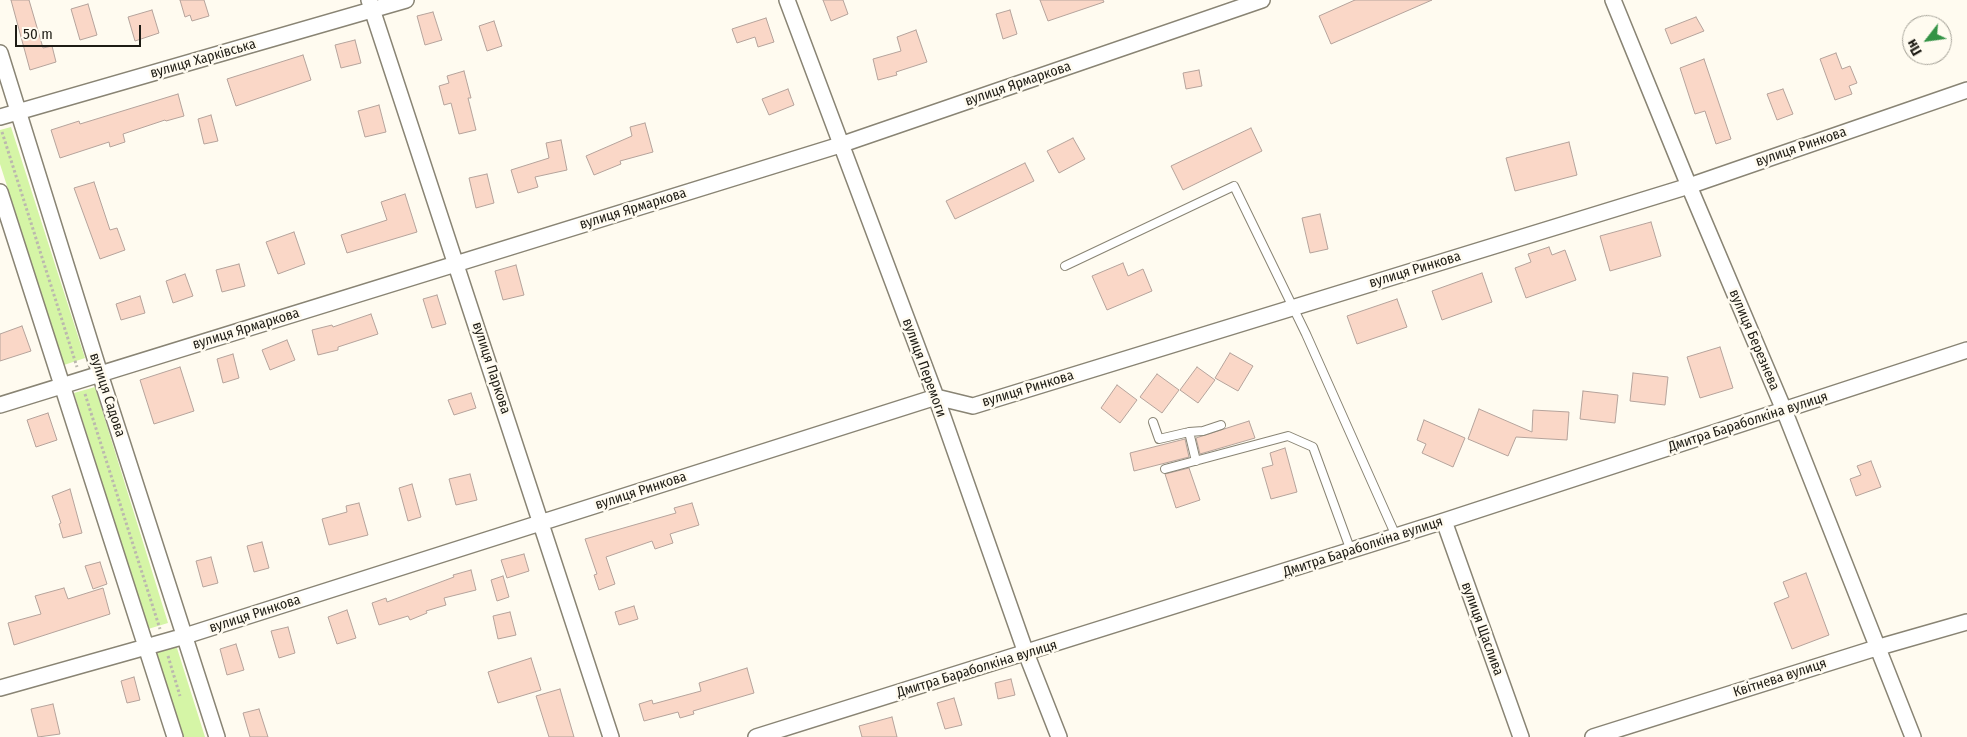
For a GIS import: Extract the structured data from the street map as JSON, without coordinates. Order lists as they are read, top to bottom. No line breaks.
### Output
{"streets":{"street":["вулиця Харківська","вулиця Ярмаркова","вулиця Ринкова","вулиця Березнева","вулиця Паркова","вулиця Перемоги","вулиця Садова","Дмитра Бараболкіна вулиця","вулиця Щаслива","Квітнева вулиця"]},"crossings":[["вулиця Харківська","вулиця Паркова"],["вулиця Харківська","вулиця Садова"],["вулиця Ярмаркова","вулиця Паркова"],["вулиця Ярмаркова","вулиця Перемоги"],["вулиця Ярмаркова","вулиця Садова"],["вулиця Ринкова","вулиця Березнева"],["вулиця Ринкова","вулиця Паркова"],["вулиця Ринкова","вулиця Перемоги"],["вулиця Ринкова","вулиця Садова"],["вулиця Березнева","Дмитра Бараболкіна вулиця"],["вулиця Березнева","Квітнева вулиця"],["вулиця Перемоги","Дмитра Бараболкіна вулиця"],["Дмитра Бараболкіна вулиця","вулиця Щаслива"]],"scale_bar":"50 m","north":"bottom left"}
